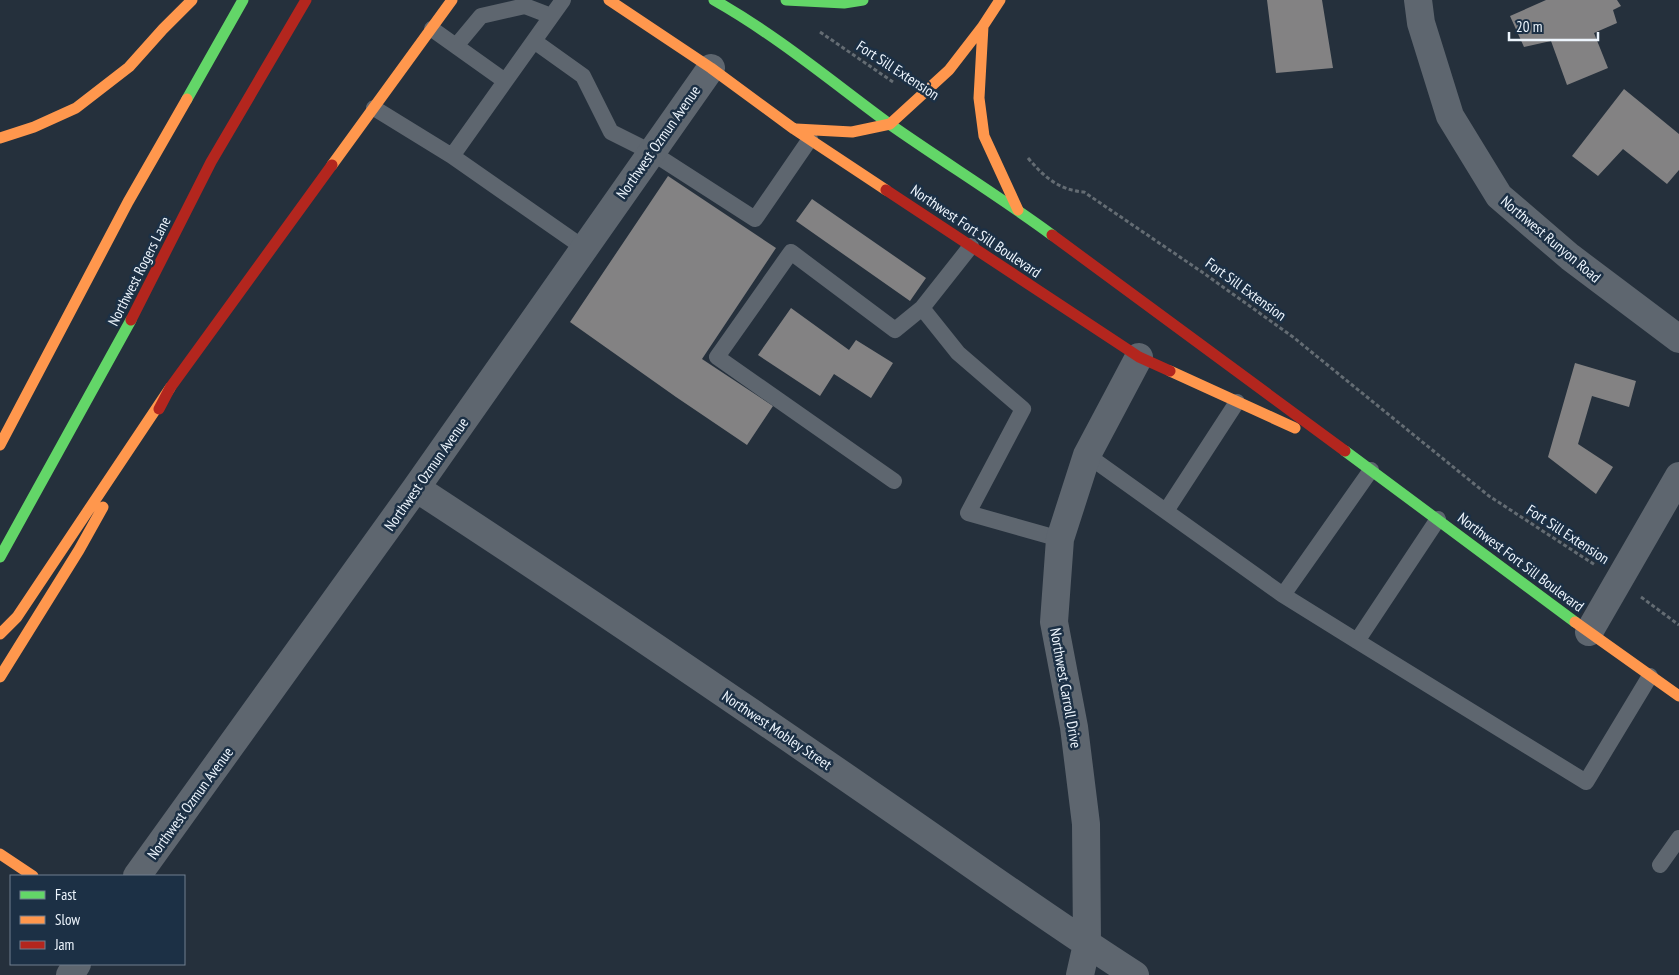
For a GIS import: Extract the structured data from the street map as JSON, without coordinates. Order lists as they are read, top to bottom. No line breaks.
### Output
{"streets":{"main road":["Northwest Fort Sill Boulevard","Northwest Rogers Lane"],"street":["Northwest Ozmun Avenue","Northwest Runyon Road","Northwest Carroll Drive","Northwest Mobley Street"],"path":["Fort Sill Extension"]},"crossings":[["Northwest Ozmun Avenue","Northwest Fort Sill Boulevard"],["Northwest Ozmun Avenue","Northwest Mobley Street"],["Northwest Fort Sill Boulevard","Northwest Carroll Drive"],["Northwest Carroll Drive","Northwest Mobley Street"]],"legend":["Fast","Slow","Jam"],"scale_bar":"20 m"}
